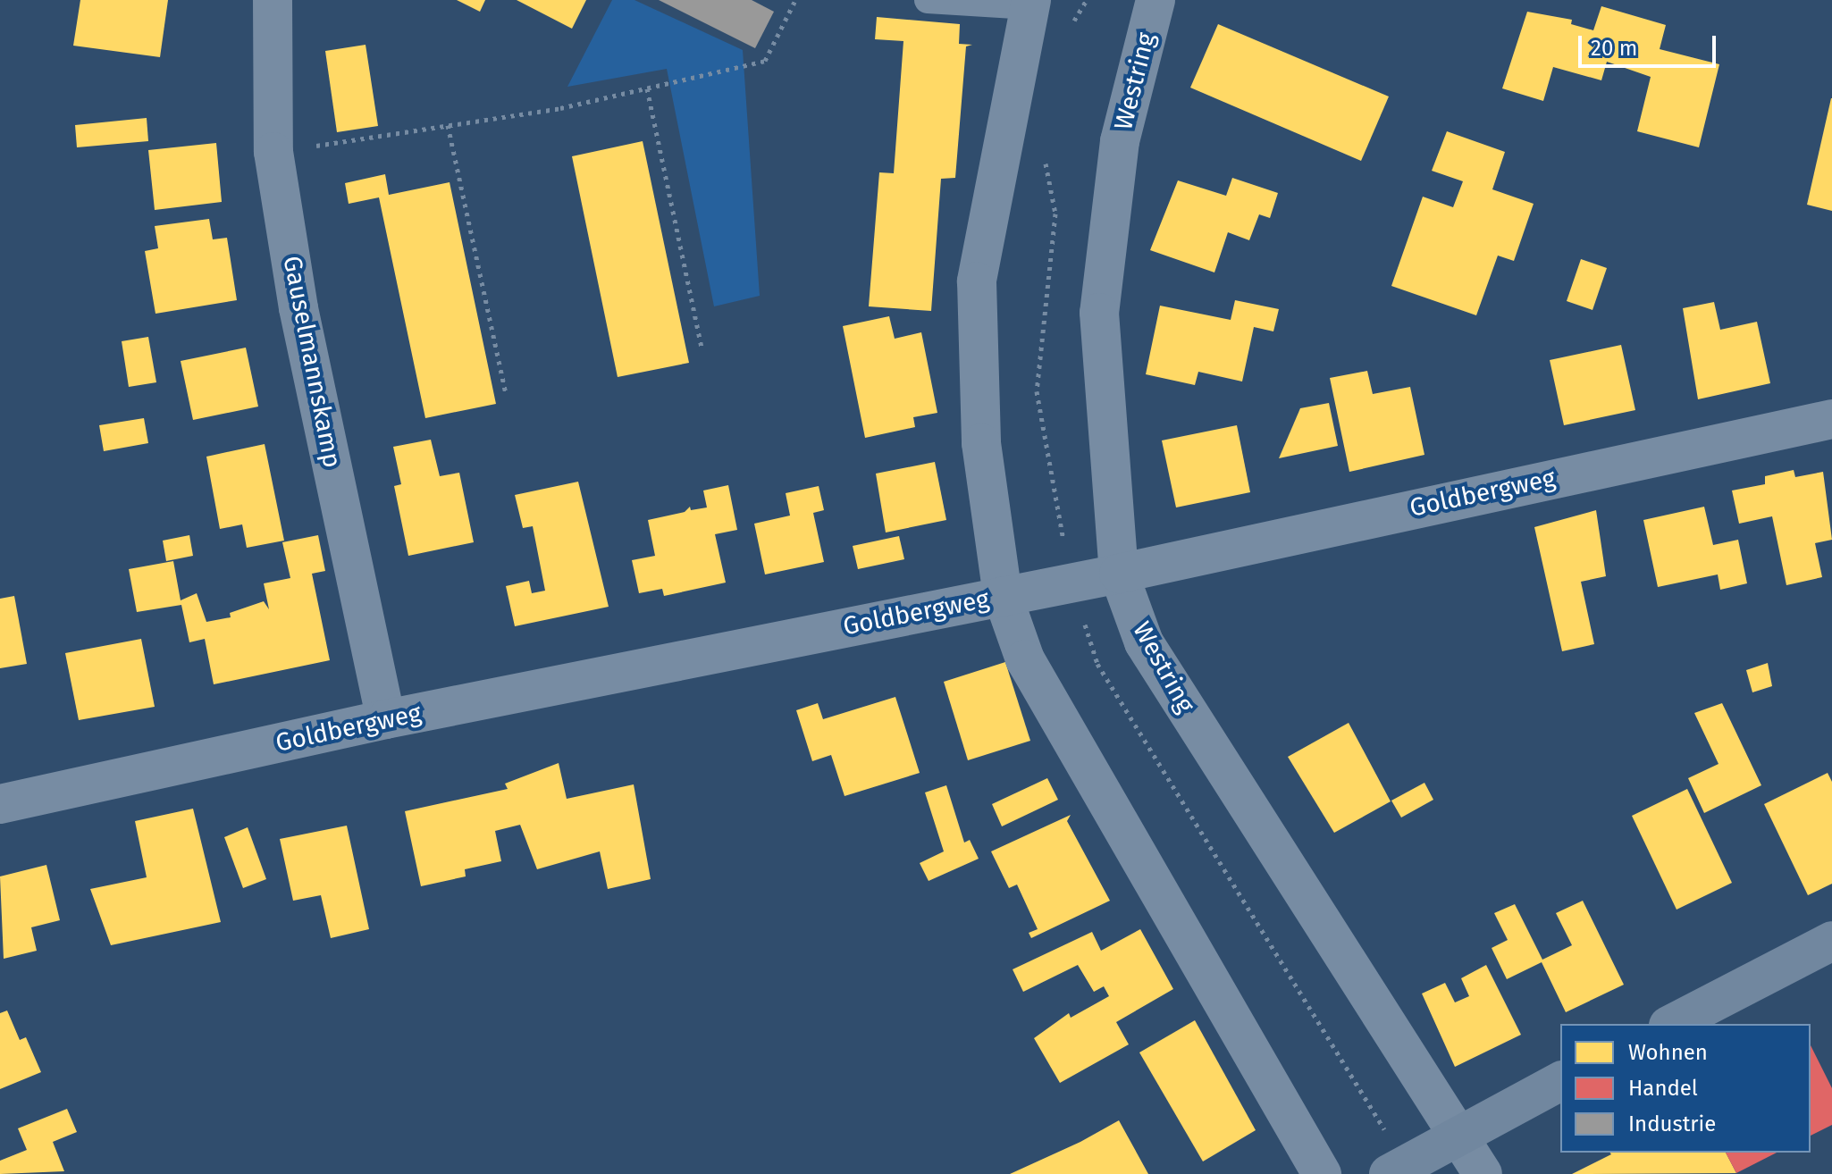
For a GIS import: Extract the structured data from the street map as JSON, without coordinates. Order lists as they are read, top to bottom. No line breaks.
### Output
{"streets":{"street":["Westring","Gauselmannskamp","Goldbergweg"]},"crossings":[["Westring","Goldbergweg"],["Gauselmannskamp","Goldbergweg"]],"legend":["Wohnen","Handel","Industrie"],"scale_bar":"20 m"}
